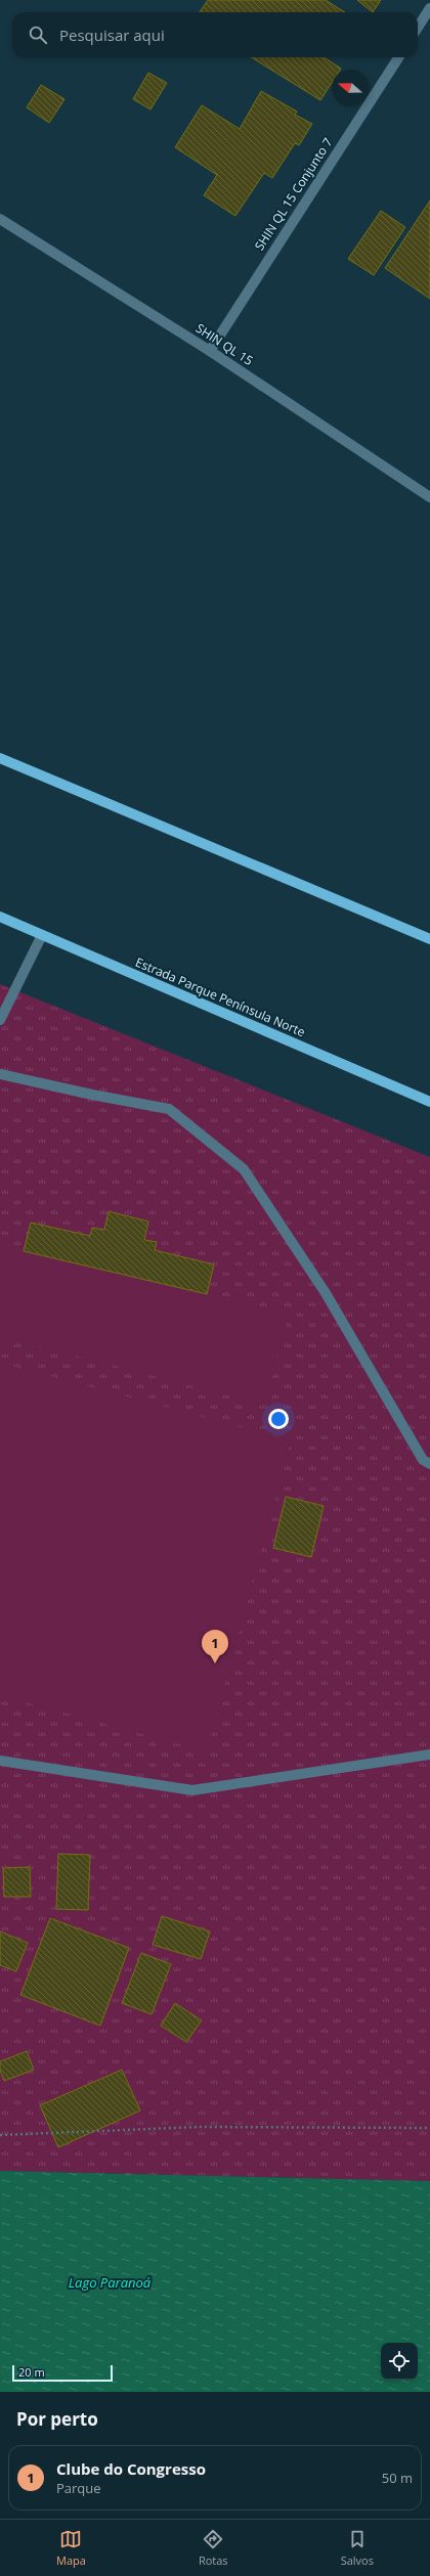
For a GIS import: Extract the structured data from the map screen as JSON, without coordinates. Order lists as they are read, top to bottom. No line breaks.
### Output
{"streets":{"main road":["Estrada Parque Península Norte"],"street":["SHIN QL 15 Conjunto 7","SHIN QL 15"]},"crossings":[["SHIN QL 15 Conjunto 7","SHIN QL 15"]],"water":["Lago Paranoá"],"scale_bar":"20 m","north":"left","page":{"search":"Pesquisar aqui","pins":"1","scale":"20 m","heading":"Por perto","list":[{"mark":"1","name":"Clube do Congresso","note":"Parque","value":"50 m"}],"nav":["Mapa","Rotas","Salvos"]}}
